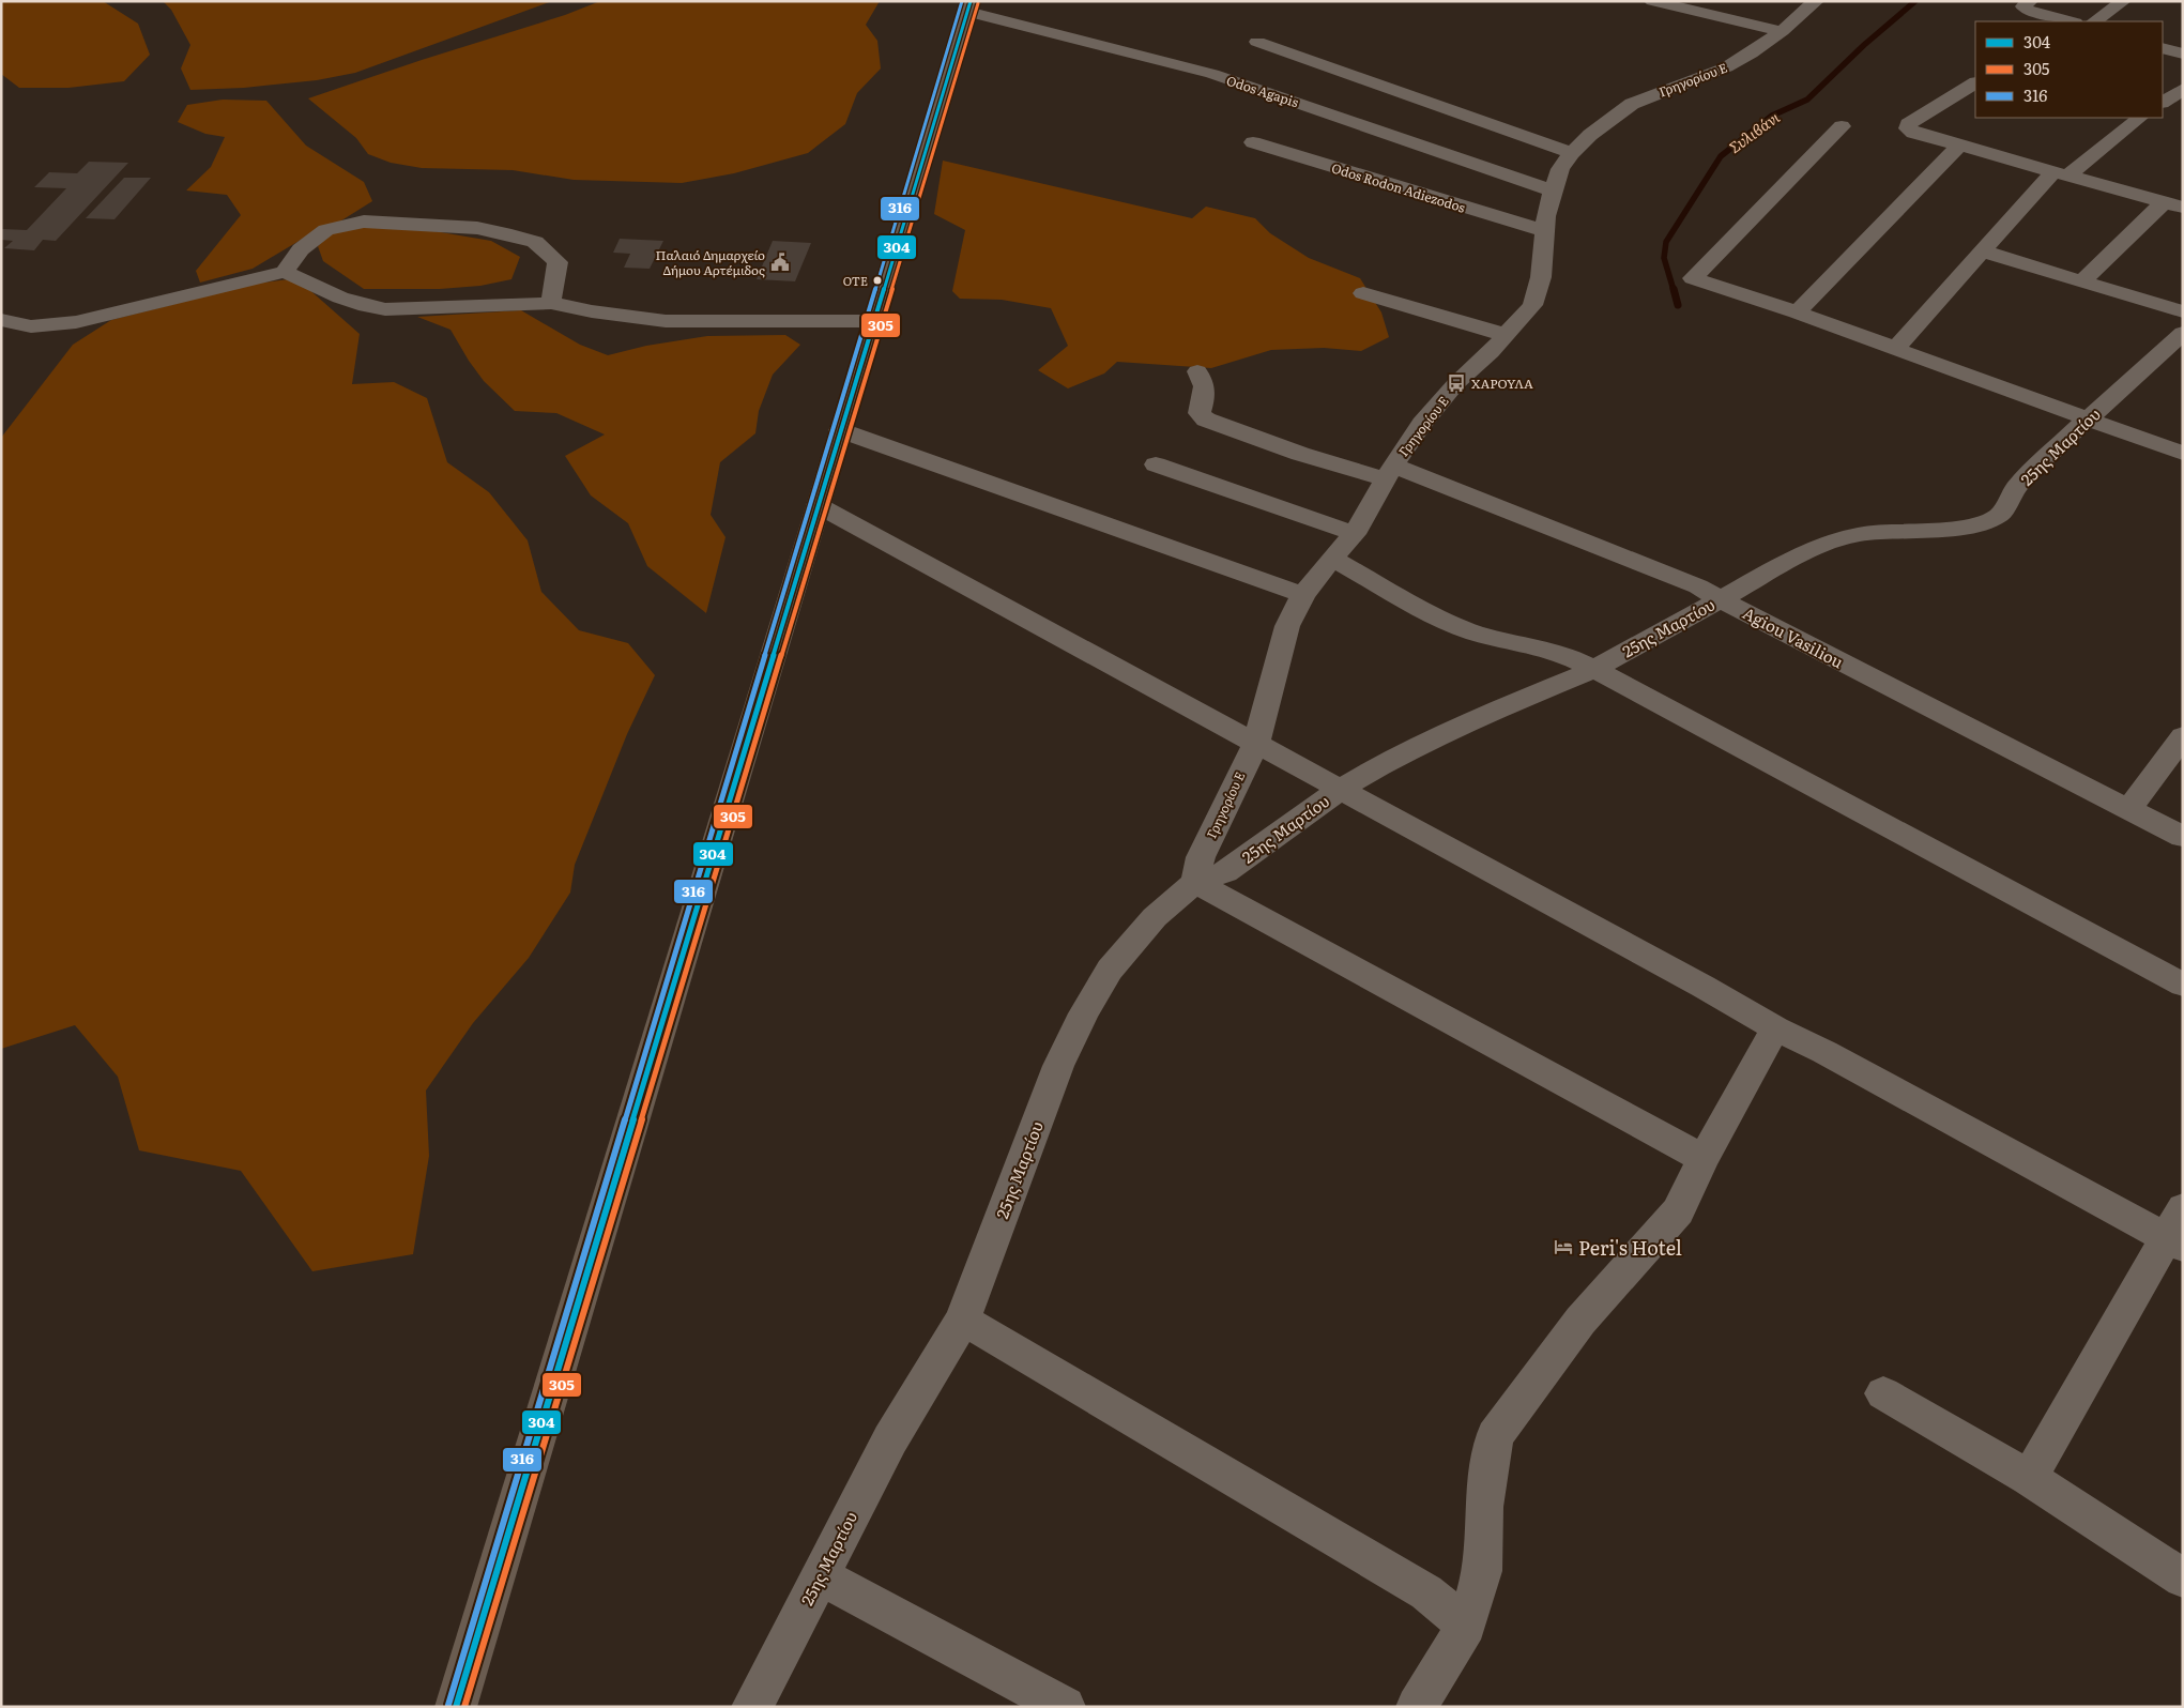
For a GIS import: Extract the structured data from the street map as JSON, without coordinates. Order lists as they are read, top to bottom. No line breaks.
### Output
{"streets":{"street":["Γρηγορίου Ε","Odos Agapis","Odos Rodon Adiezodos","25ης Μαρτίου","Agiou Vasiliou"]},"crossings":[["Γρηγορίου Ε","Odos Agapis"],["Γρηγορίου Ε","Odos Rodon Adiezodos"],["Γρηγορίου Ε","25ης Μαρτίου"],["Γρηγορίου Ε","Agiou Vasiliou"],["25ης Μαρτίου","Agiou Vasiliou"]],"water":["Συλιβάνι"],"places":{"public building":["Παλαιό Δημαρχείο Δήμου Αρτέμιδος"],"other":["ΟΤΕ"],"bus stop":["ΧΑΡΟΥΛΑ"],"hotel":["Peri's Hotel"]},"lines":["transit line 304","transit line 316","transit line 305"],"legend":["304","305","316"]}
